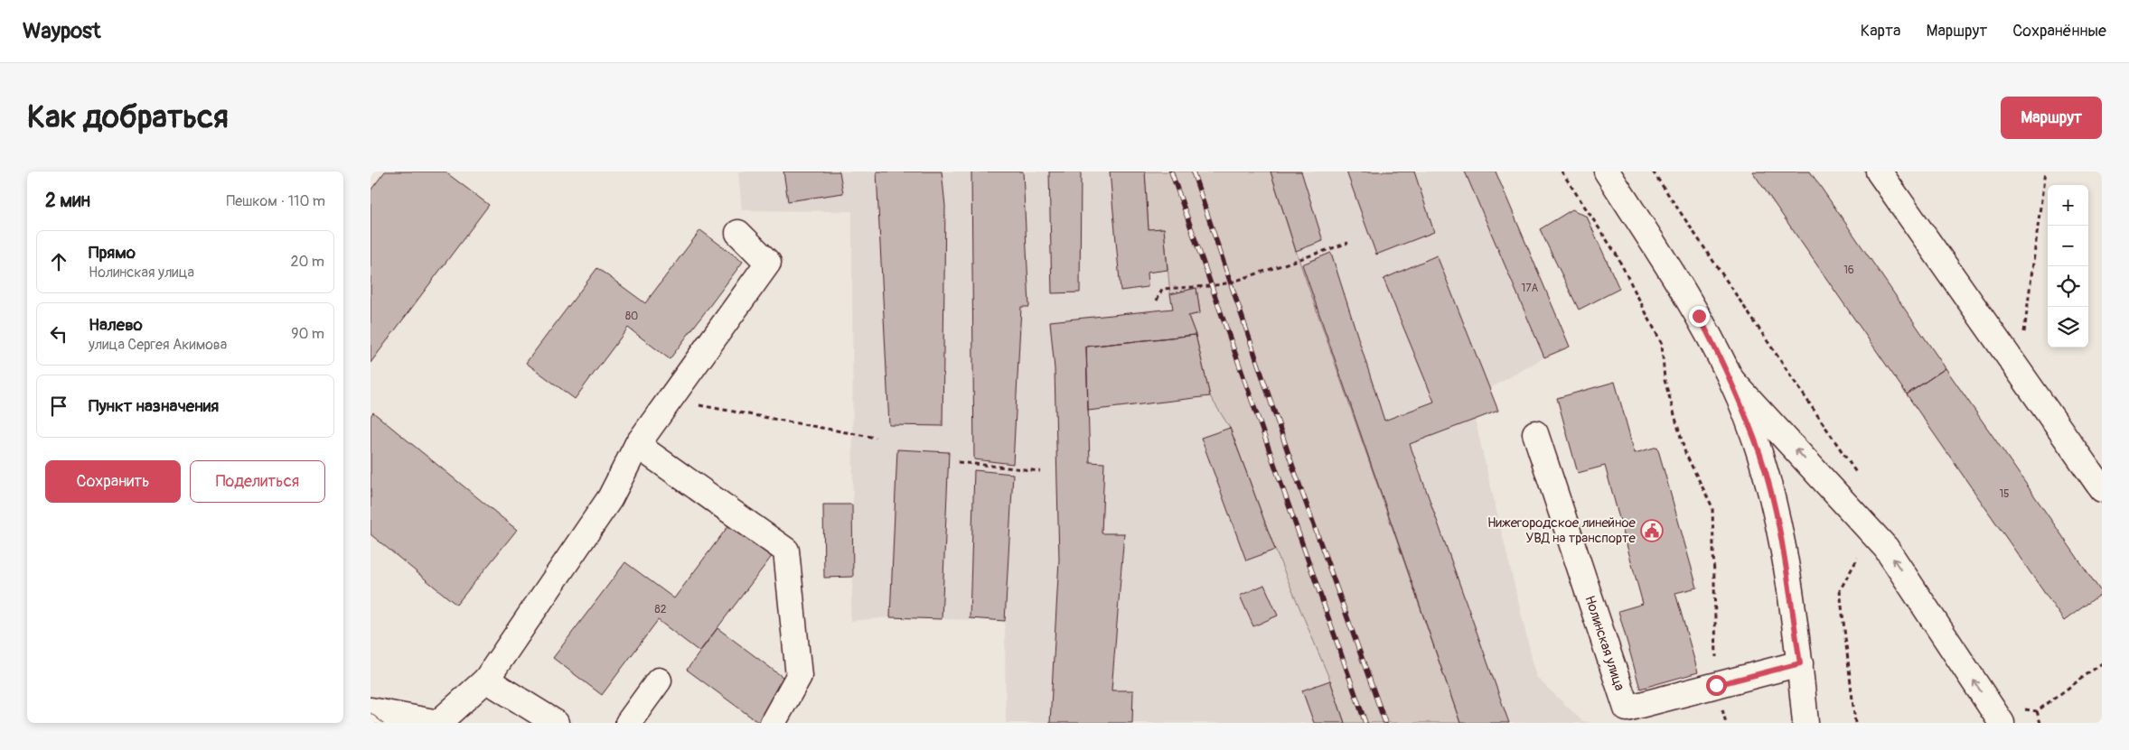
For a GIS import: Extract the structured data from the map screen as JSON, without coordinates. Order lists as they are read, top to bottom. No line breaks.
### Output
{"streets":{"main road":["Нолинская улица"]},"places":{"public building":["Нижегородское линейное УВД на транспорте"]},"house_numbers":["16","17А","80","15","82"],"page":{"header":"Waypost","nav":["Карта","Маршрут","Сохранённые"],"buttons":["Маршрут",["Сохранить","Поделиться"]],"title":"Как добраться","heading":["2 мин","Пешком · 110 m"],"map_buttons":["+","−"],"list":[["Прямо","Нолинская улица","20 m"],["Налево","улица Сергея Акимова","90 m"],"Пункт назначения"]}}
